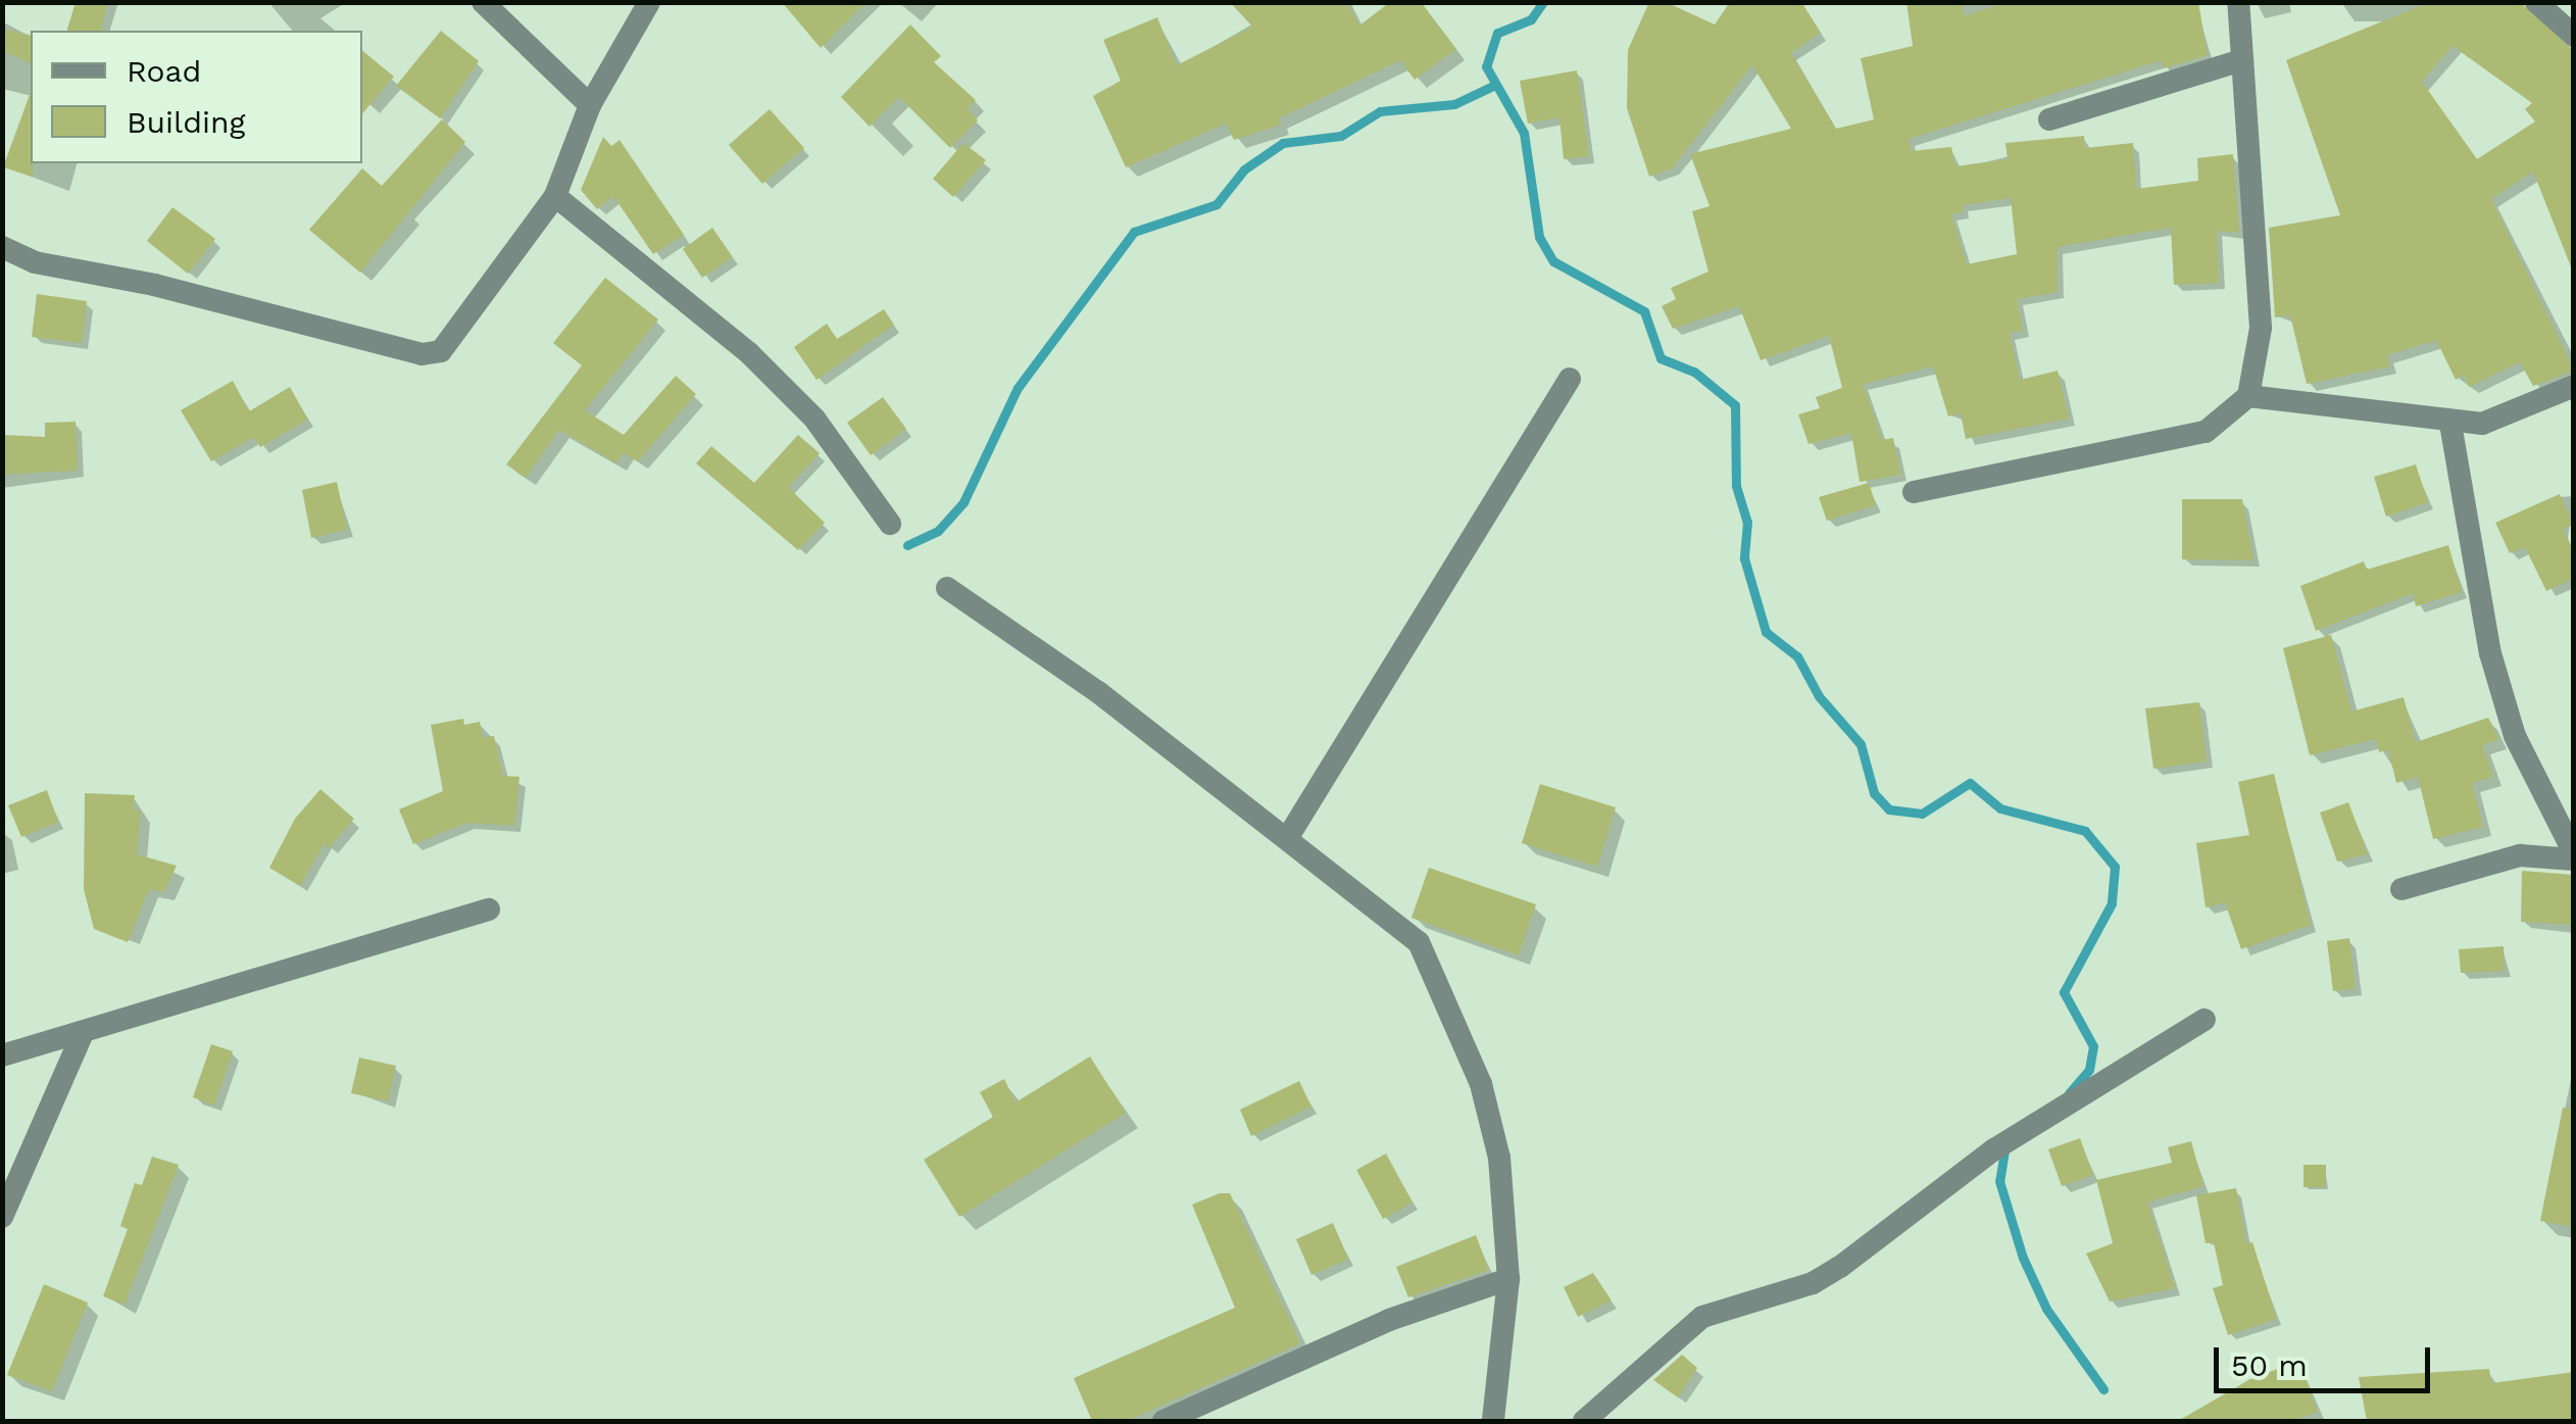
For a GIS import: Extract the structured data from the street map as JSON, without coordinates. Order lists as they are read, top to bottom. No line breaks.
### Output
{"legend":["Road","Building"],"scale_bar":"50 m"}
